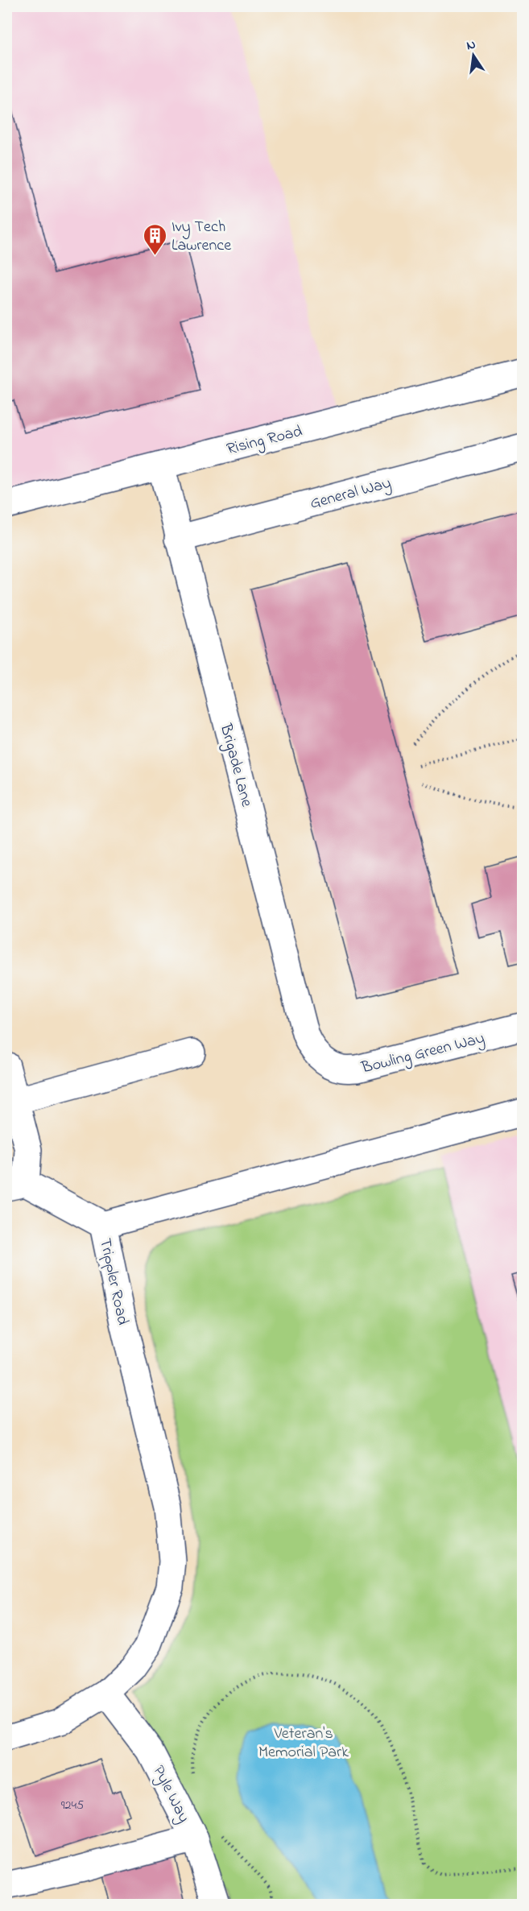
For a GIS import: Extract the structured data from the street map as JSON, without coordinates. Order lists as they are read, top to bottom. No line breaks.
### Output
{"streets":{"street":["Rising Road","General Way","Brigade Lane","Bowling Green Way","Trippler Road","Pyle Way"]},"crossings":[["Rising Road","Brigade Lane"],["General Way","Brigade Lane"],["Brigade Lane","Bowling Green Way"],["Trippler Road","Pyle Way"]],"parks":["Veteran's Memorial Park"],"places":{"building":["Ivy Tech Lawrence"]},"house_numbers":["9245"],"north":"top"}
